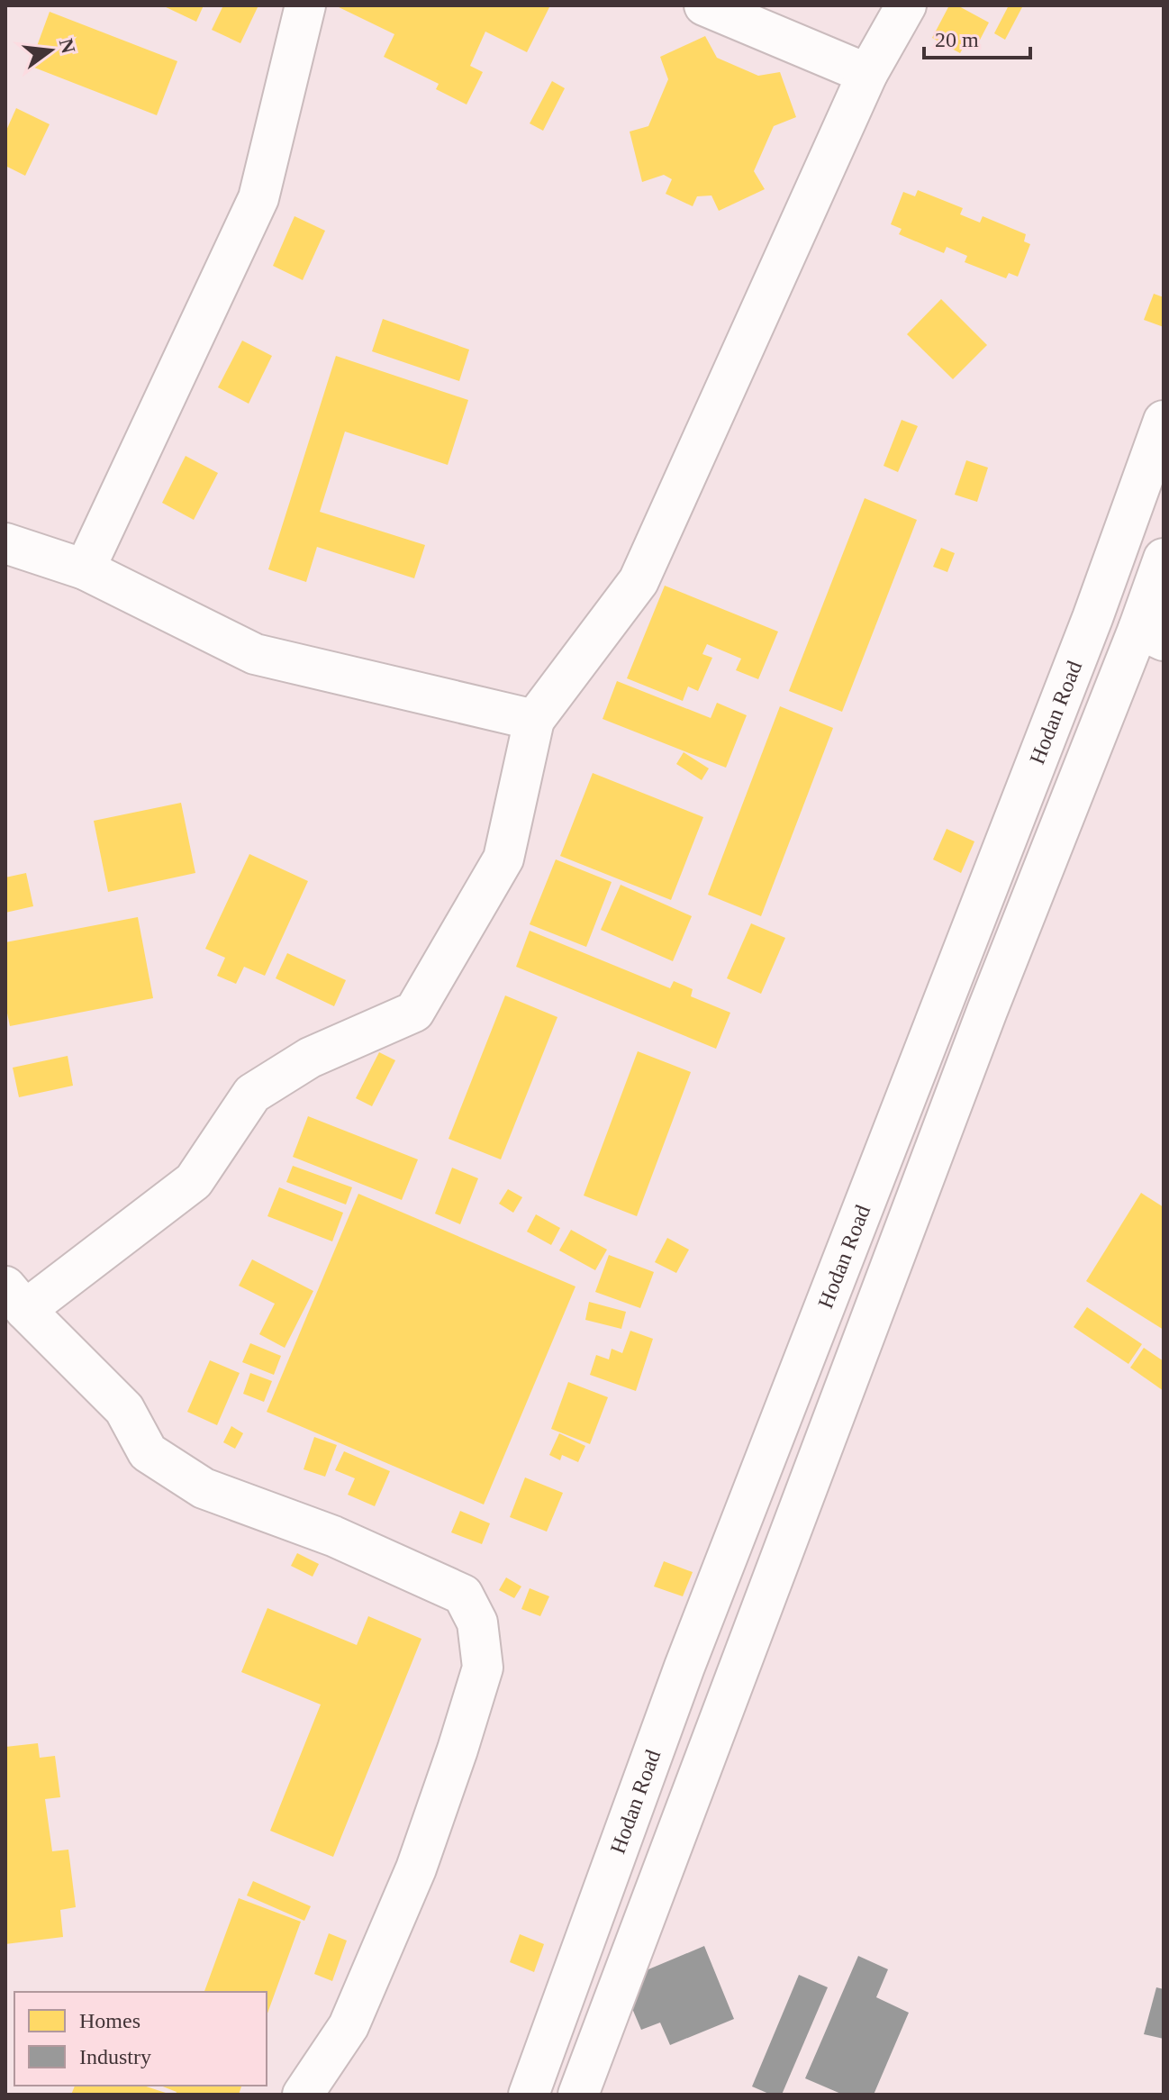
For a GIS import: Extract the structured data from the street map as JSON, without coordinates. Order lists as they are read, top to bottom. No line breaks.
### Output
{"streets":{"main road":["Hodan Road"]},"legend":["Homes","Industry"],"scale_bar":"20 m","north":"right"}
